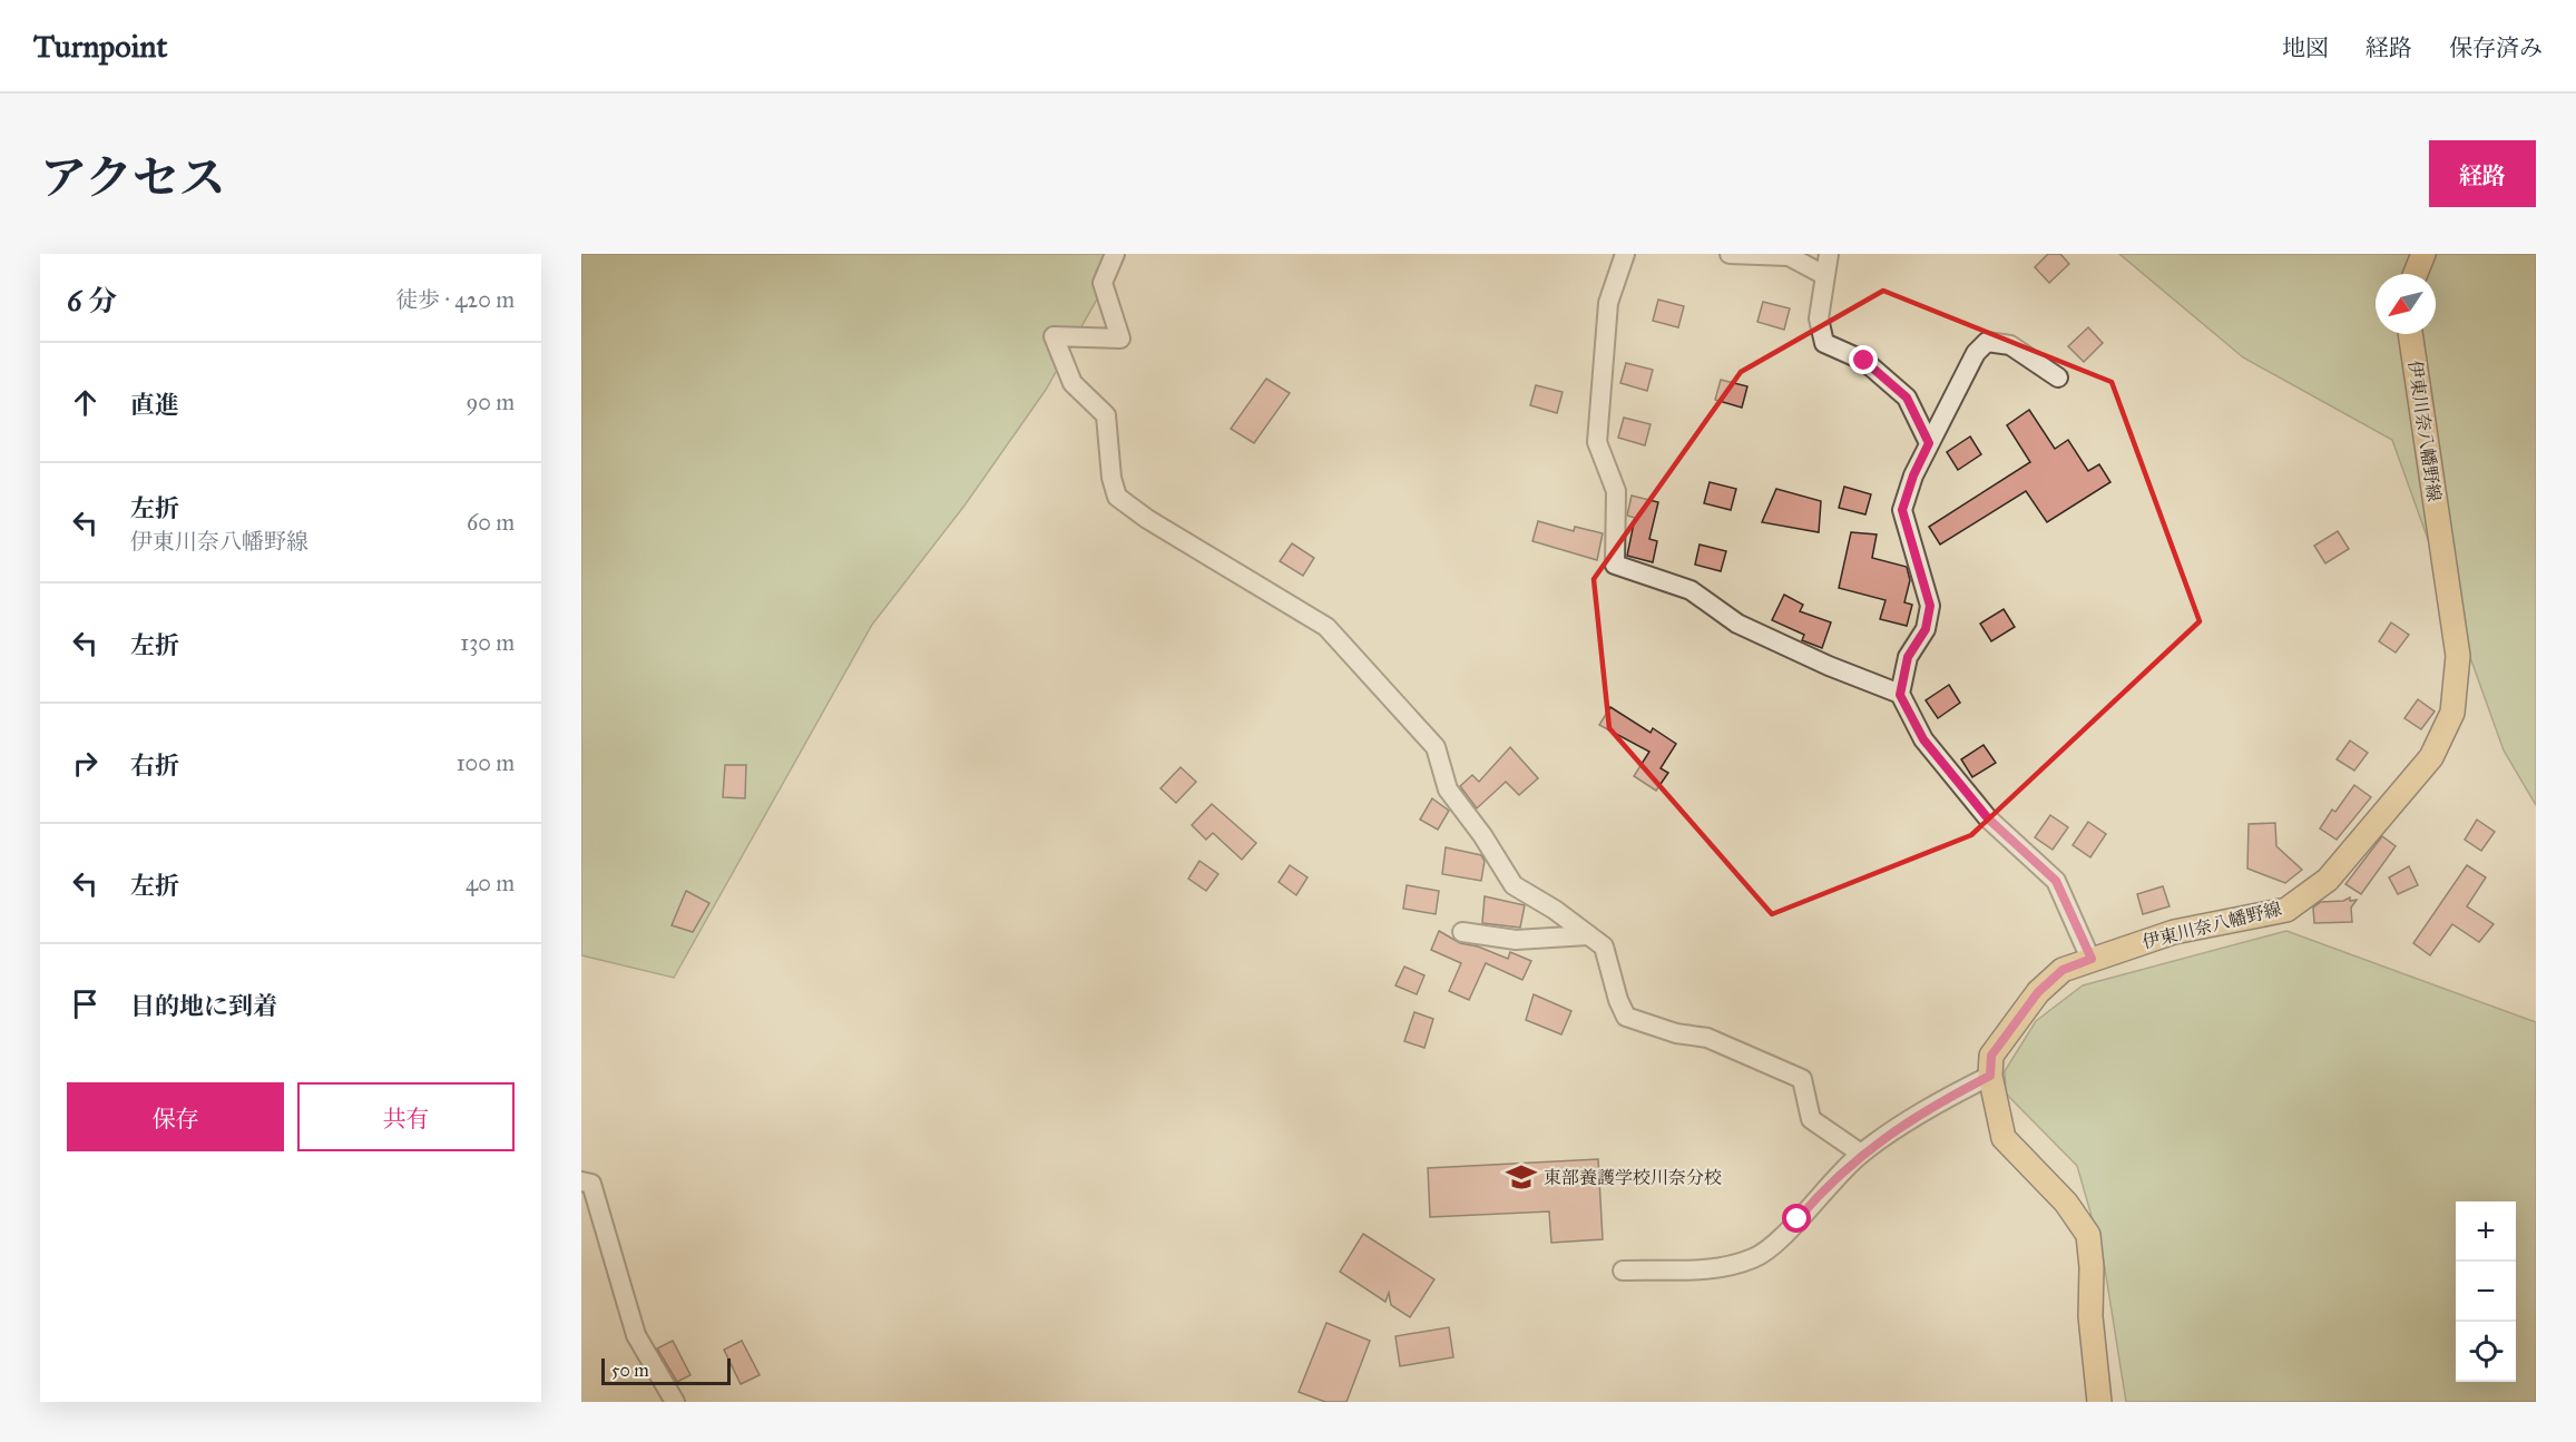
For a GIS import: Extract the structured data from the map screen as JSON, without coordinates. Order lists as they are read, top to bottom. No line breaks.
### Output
{"streets":{"main road":["伊東川奈八幡野線"]},"places":{"school or university":["東部養護学校川奈分校"]},"scale_bar":"50 m","north":"bottom left","page":{"header":"Turnpoint","nav":["地図","経路","保存済み"],"title":"アクセス","buttons":["経路",["保存","共有"]],"heading":["6 分","徒歩 · 420 m"],"list":[["直進","90 m"],["左折","伊東川奈八幡野線","60 m"],["左折","130 m"],["右折","100 m"],["左折","40 m"],"目的地に到着"],"map_buttons":["+","−"],"scale":"50 m"}}
